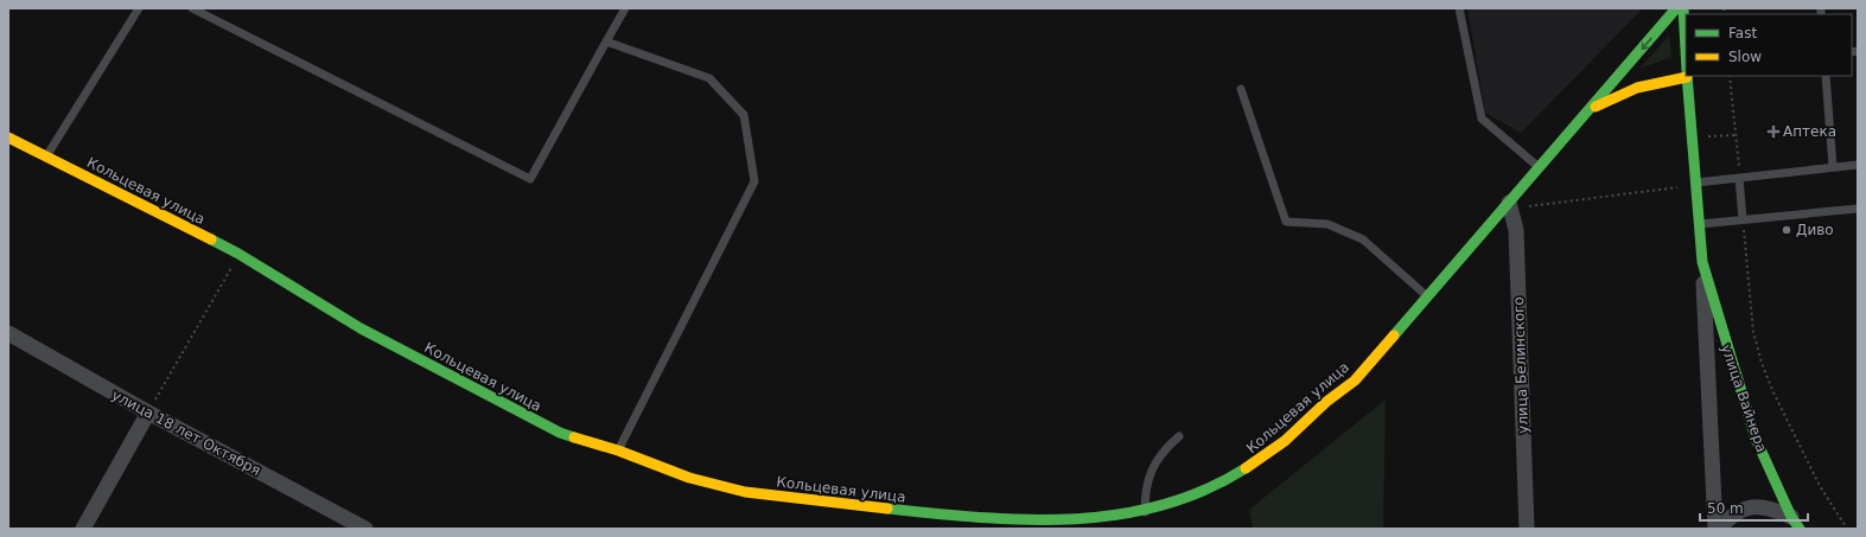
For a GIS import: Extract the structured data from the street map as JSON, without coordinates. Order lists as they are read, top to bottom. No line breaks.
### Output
{"streets":{"street":["Кольцевая улица","улица Белинского","улица Вайнера","улица 18 лет Октября"]},"crossings":[["Кольцевая улица","улица Белинского"]],"places":{"health":["Аптека"],"other":["Диво"]},"legend":["Fast","Slow"],"scale_bar":"50 m"}
